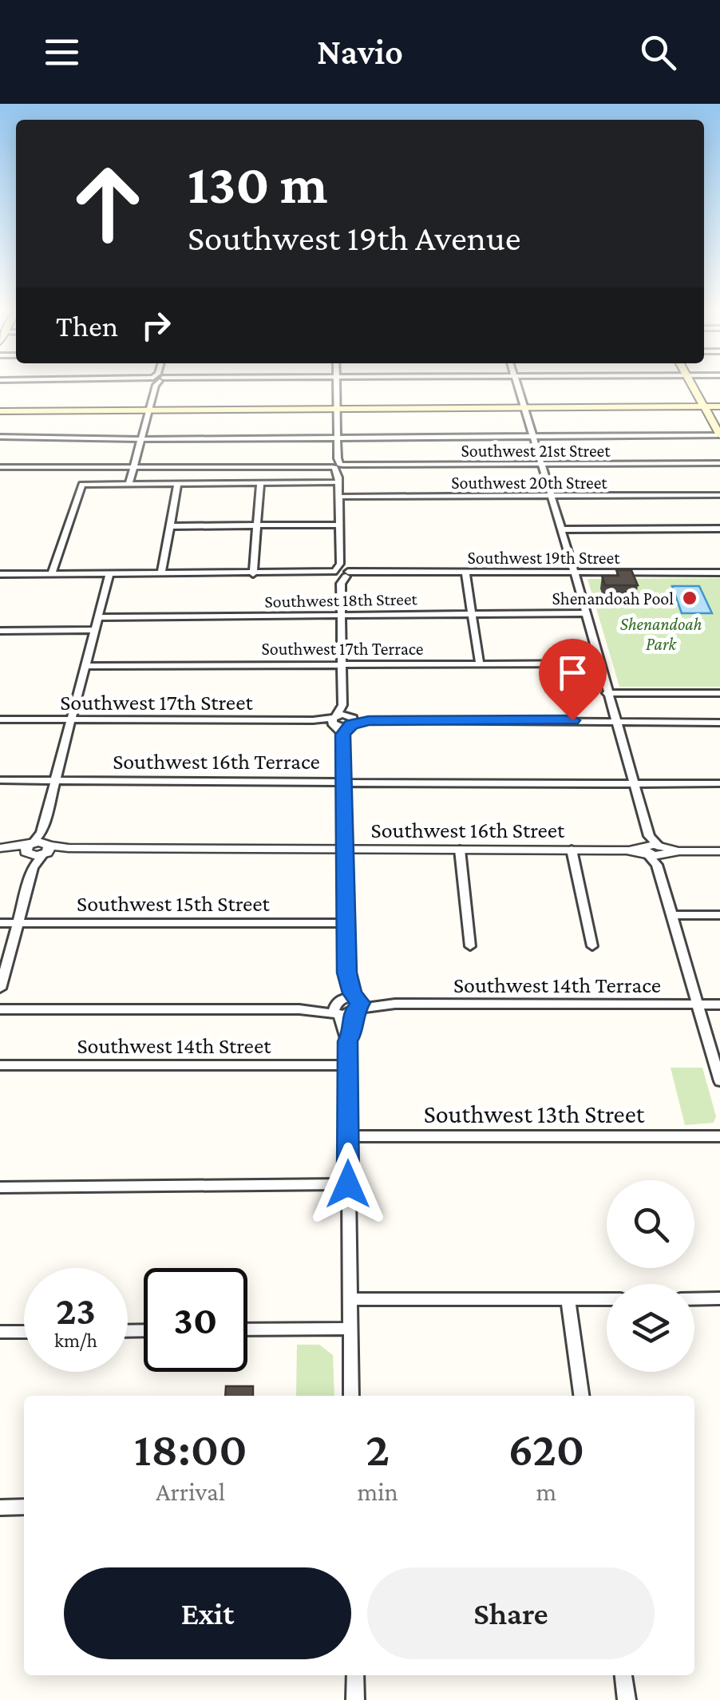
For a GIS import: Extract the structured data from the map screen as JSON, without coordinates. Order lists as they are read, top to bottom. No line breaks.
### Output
{"streets":{"street":["Southwest 21st Street","Southwest 20th Street","Southwest 19th Street","Southwest 18th Street","Southwest 17th Terrace","Southwest 17th Street","Southwest 16th Terrace","Southwest 16th Street","Southwest 15th Street","Southwest 14th Terrace","Southwest 14th Street","Southwest 13th Street"]},"parks":["Shenandoah Park"],"places":["Shenandoah Pool"],"page":{"header":"Navio","turn":["130 m","Southwest 19th Avenue"],"then":"Then","speed":"23 km/h","limit":"30","eta":["18:00","Arrival","2","min","620","m"],"buttons":["Exit","Share"]}}
